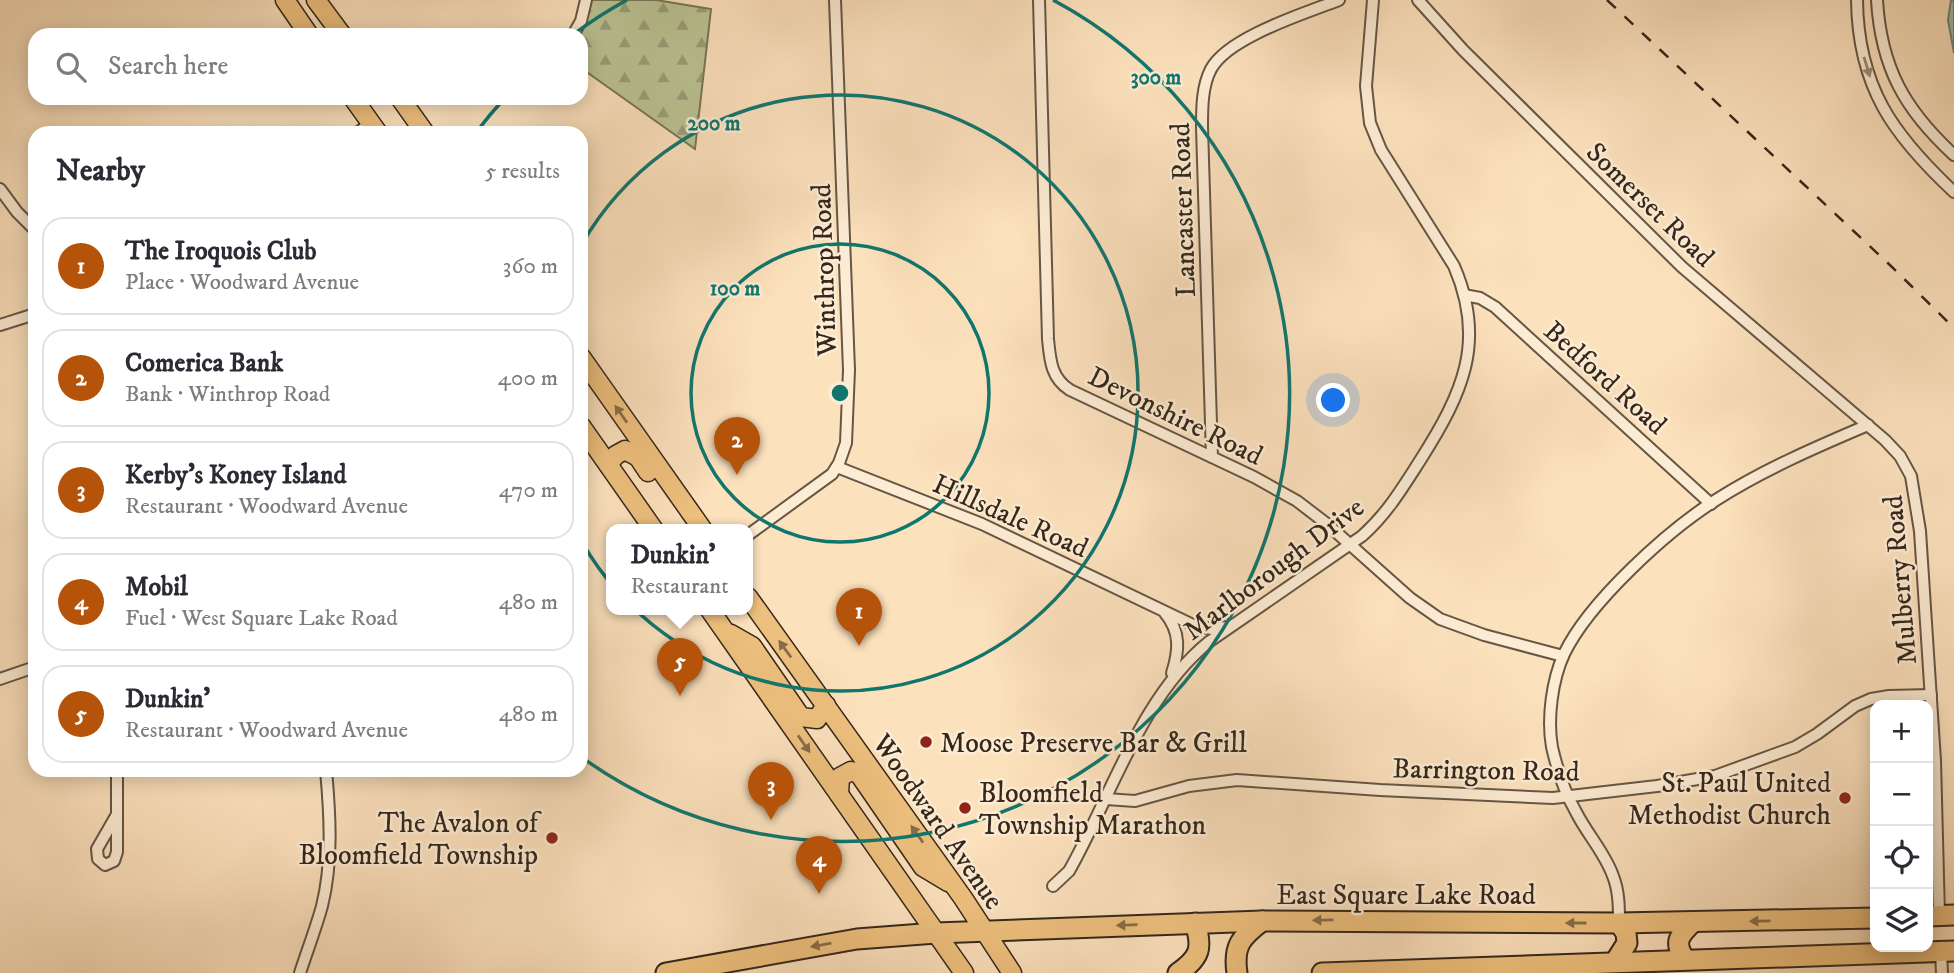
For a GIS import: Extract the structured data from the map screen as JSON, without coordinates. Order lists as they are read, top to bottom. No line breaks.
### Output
{"streets":{"highway":["East Square Lake Road"],"main road":["Woodward Avenue"],"street":["Somerset Road","Lancaster Road","Winthrop Road","Bedford Road","Devonshire Road","Hillsdale Road","Marlborough Drive","Mulberry Road","Barrington Road"]},"crossings":[["Somerset Road","Mulberry Road"],["Lancaster Road","Devonshire Road"],["Winthrop Road","Hillsdale Road"],["Bedford Road","Marlborough Drive"],["Devonshire Road","Marlborough Drive"],["Hillsdale Road","Marlborough Drive"],["Marlborough Drive","Barrington Road"],["Mulberry Road","Barrington Road"],["Woodward Avenue","East Square Lake Road"]],"places":["Moose Preserve Bar & Grill","St. Paul United Methodist Church","Bloomfield Township Marathon","The Avalon of Bloomfield Township"],"page":{"search":"Search here","heading":["Nearby","5 results"],"list":[{"mark":"1","name":"The Iroquois Club","note":"Place · Woodward Avenue","value":"360 m"},{"mark":"2","name":"Comerica Bank","note":"Bank · Winthrop Road","value":"400 m"},{"mark":"3","name":"Kerby's Koney Island","note":"Restaurant · Woodward Avenue","value":"470 m"},{"mark":"4","name":"Mobil","note":"Fuel · West Square Lake Road","value":"480 m"},{"mark":"5","name":"Dunkin'","note":"Restaurant · Woodward Avenue","value":"480 m"}],"pins":["2","1","5","3","4"],"popup":["Dunkin'","Restaurant"],"map_buttons":["+","−"]},"rings":["300 m","200 m","100 m"]}
